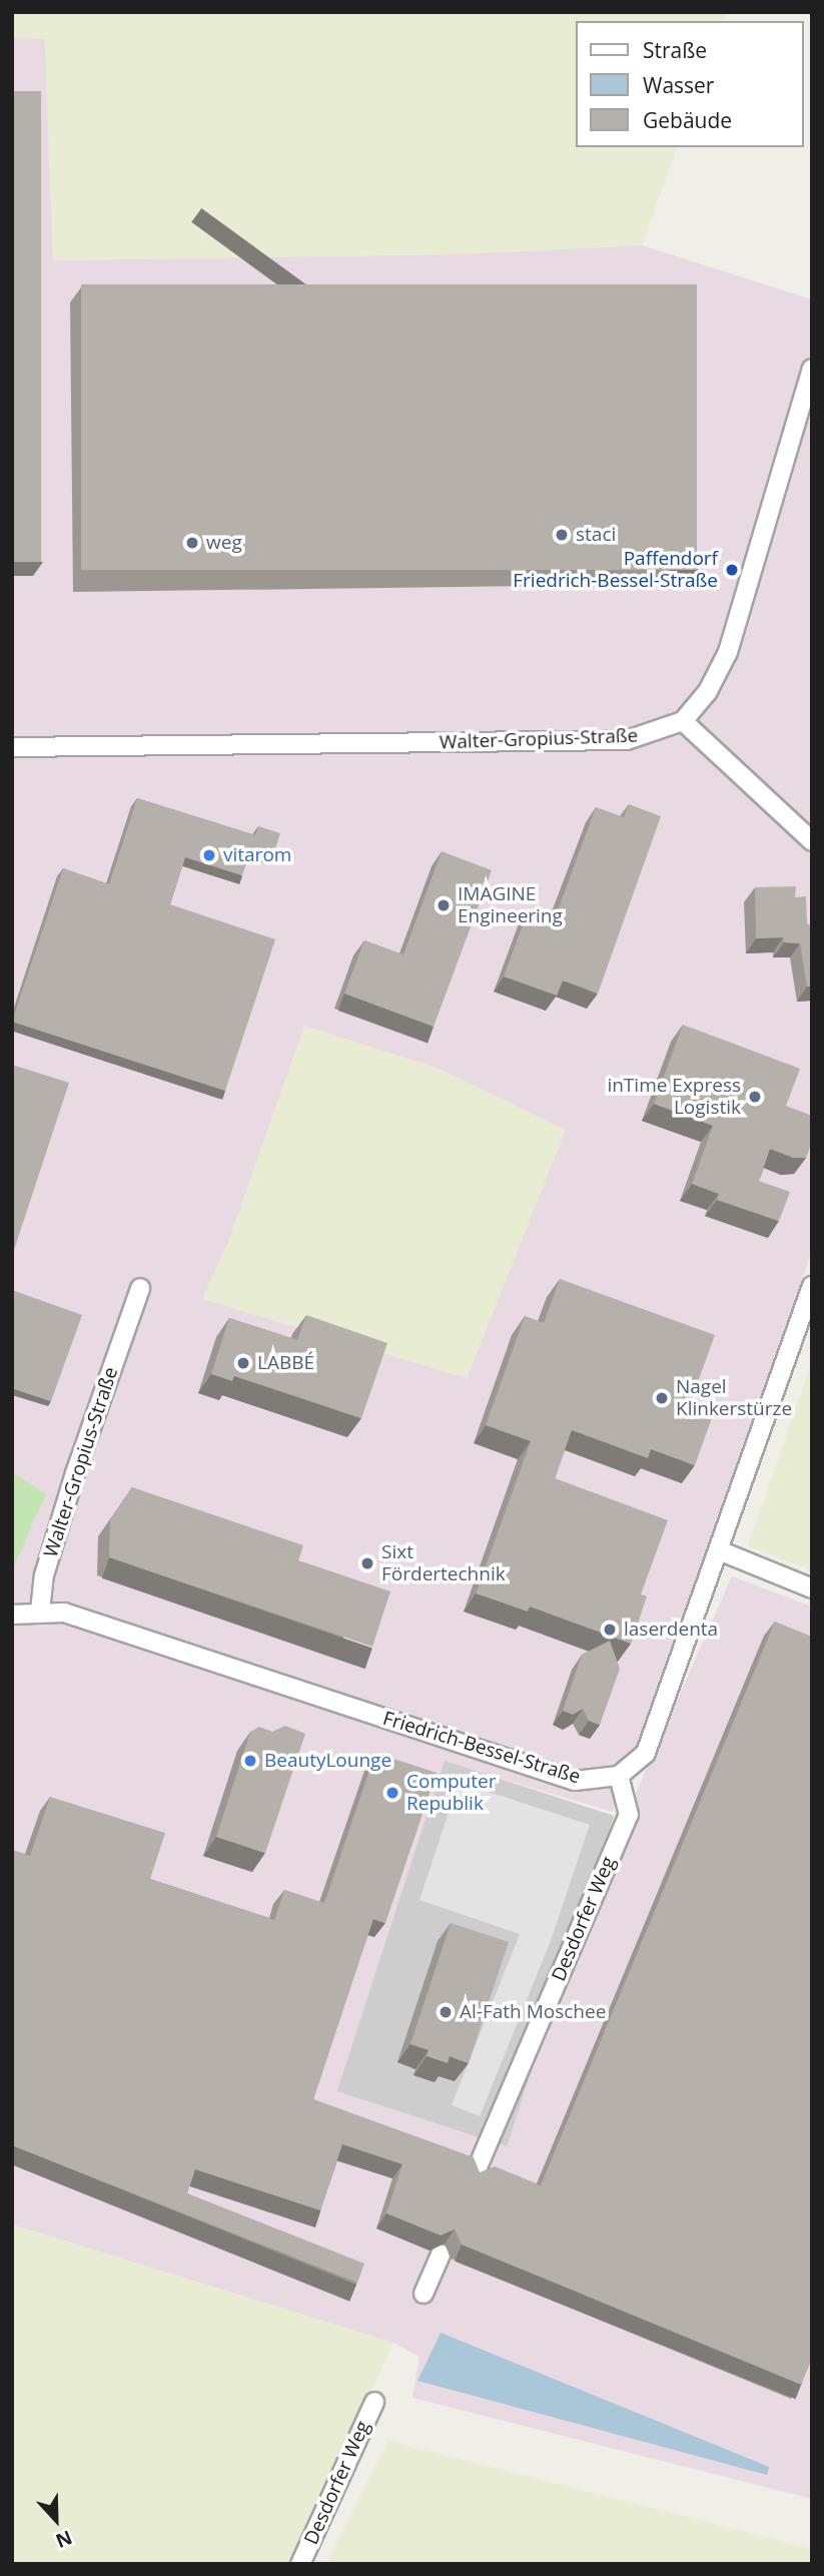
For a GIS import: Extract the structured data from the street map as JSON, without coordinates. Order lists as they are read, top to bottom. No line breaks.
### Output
{"streets":{"street":["Walter-Gropius-Straße","Friedrich-Bessel-Straße","Desdorfer Weg"]},"crossings":[["Walter-Gropius-Straße","Friedrich-Bessel-Straße"],["Friedrich-Bessel-Straße","Desdorfer Weg"]],"places":["staci","weg","Paffendorf Friedrich-Bessel-Straße","vitarom","IMAGINE Engineering","inTime Express Logistik","LABBÉ","Nagel Klinkerstürze","Sixt Fördertechnik","laserdenta","BeautyLounge","Computer Republik","Al-Fath Moschee"],"legend":["Straße","Wasser","Gebäude"],"north":"bottom"}
